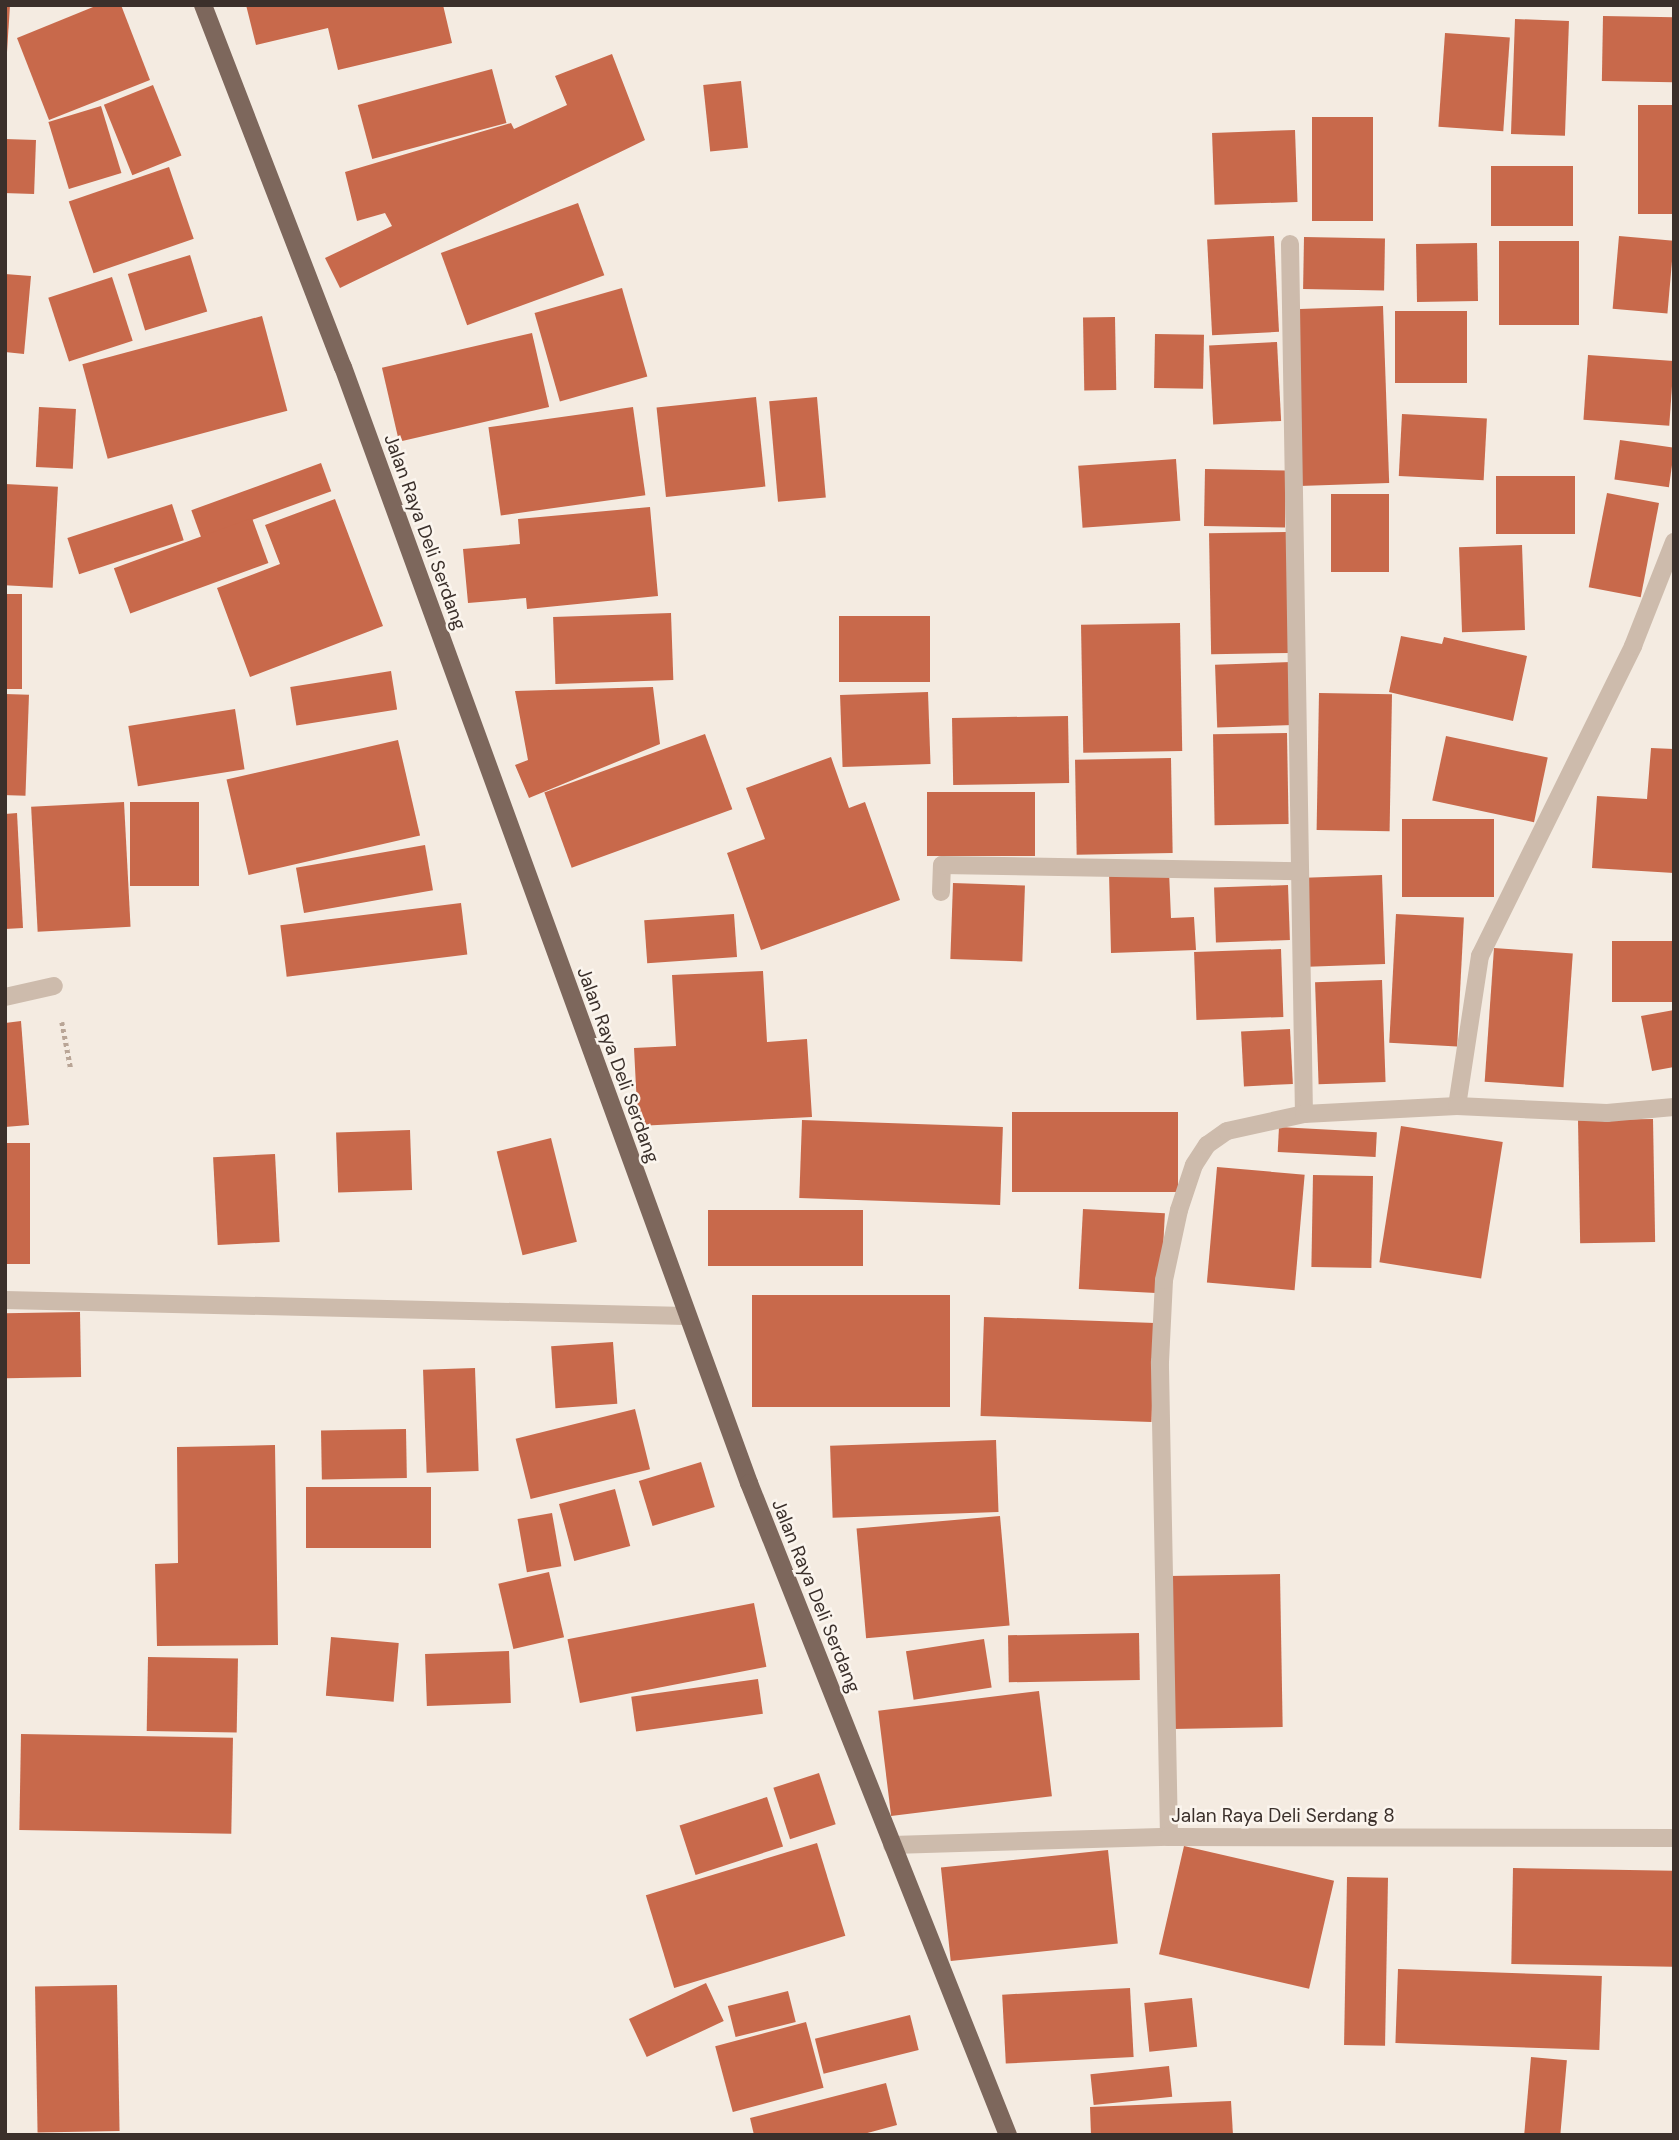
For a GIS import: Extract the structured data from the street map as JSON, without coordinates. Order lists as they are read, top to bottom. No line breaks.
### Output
{"streets":{"main road":["Jalan Raya Deli Serdang"],"street":["Jalan Raya Deli Serdang 8"]},"crossings":[["Jalan Raya Deli Serdang","Jalan Raya Deli Serdang 8"]]}
